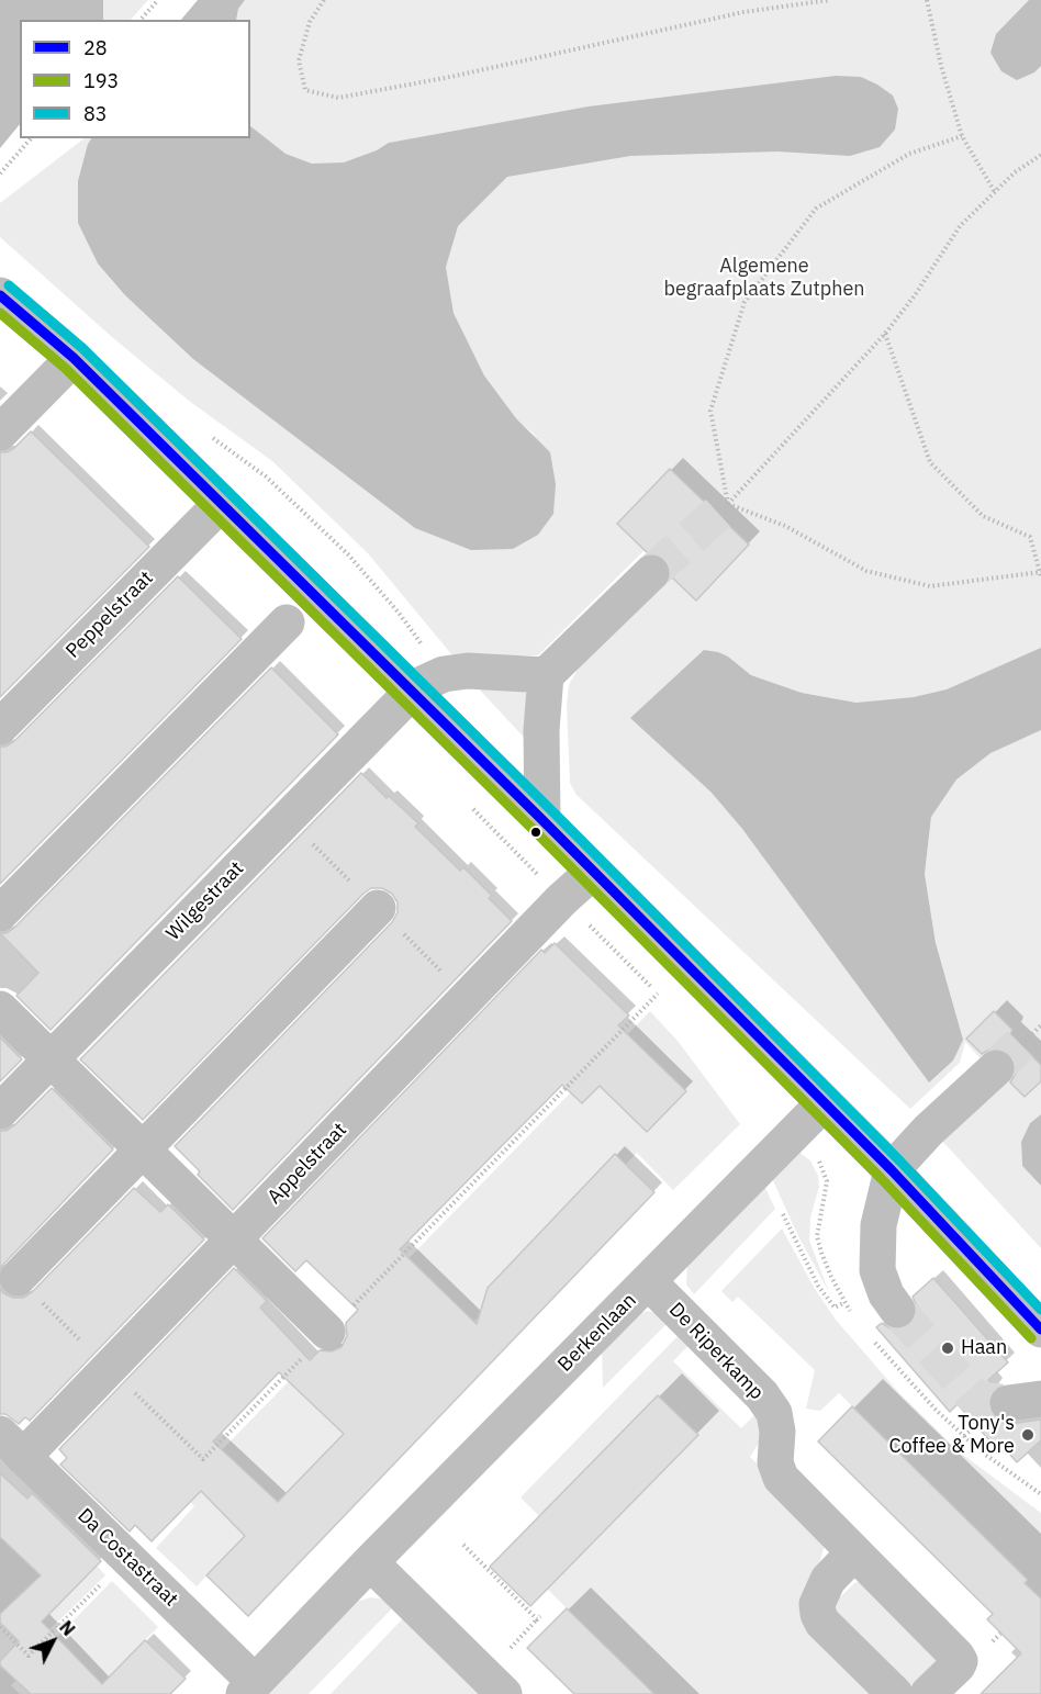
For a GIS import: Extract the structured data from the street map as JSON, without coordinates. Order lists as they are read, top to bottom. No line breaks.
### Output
{"streets":{"street":["Peppelstraat","Wilgestraat","Appelstraat","Berkenlaan","De Riperkamp","Da Costastraat"]},"crossings":[["Appelstraat","Da Costastraat"],["Berkenlaan","De Riperkamp"],["Berkenlaan","Da Costastraat"]],"parks":["Algemene begraafplaats Zutphen"],"places":["Haan","Tony's Coffee & More"],"lines":["transit line 83","transit line 28","transit line 193"],"legend":["28","193","83"],"north":"top right"}
